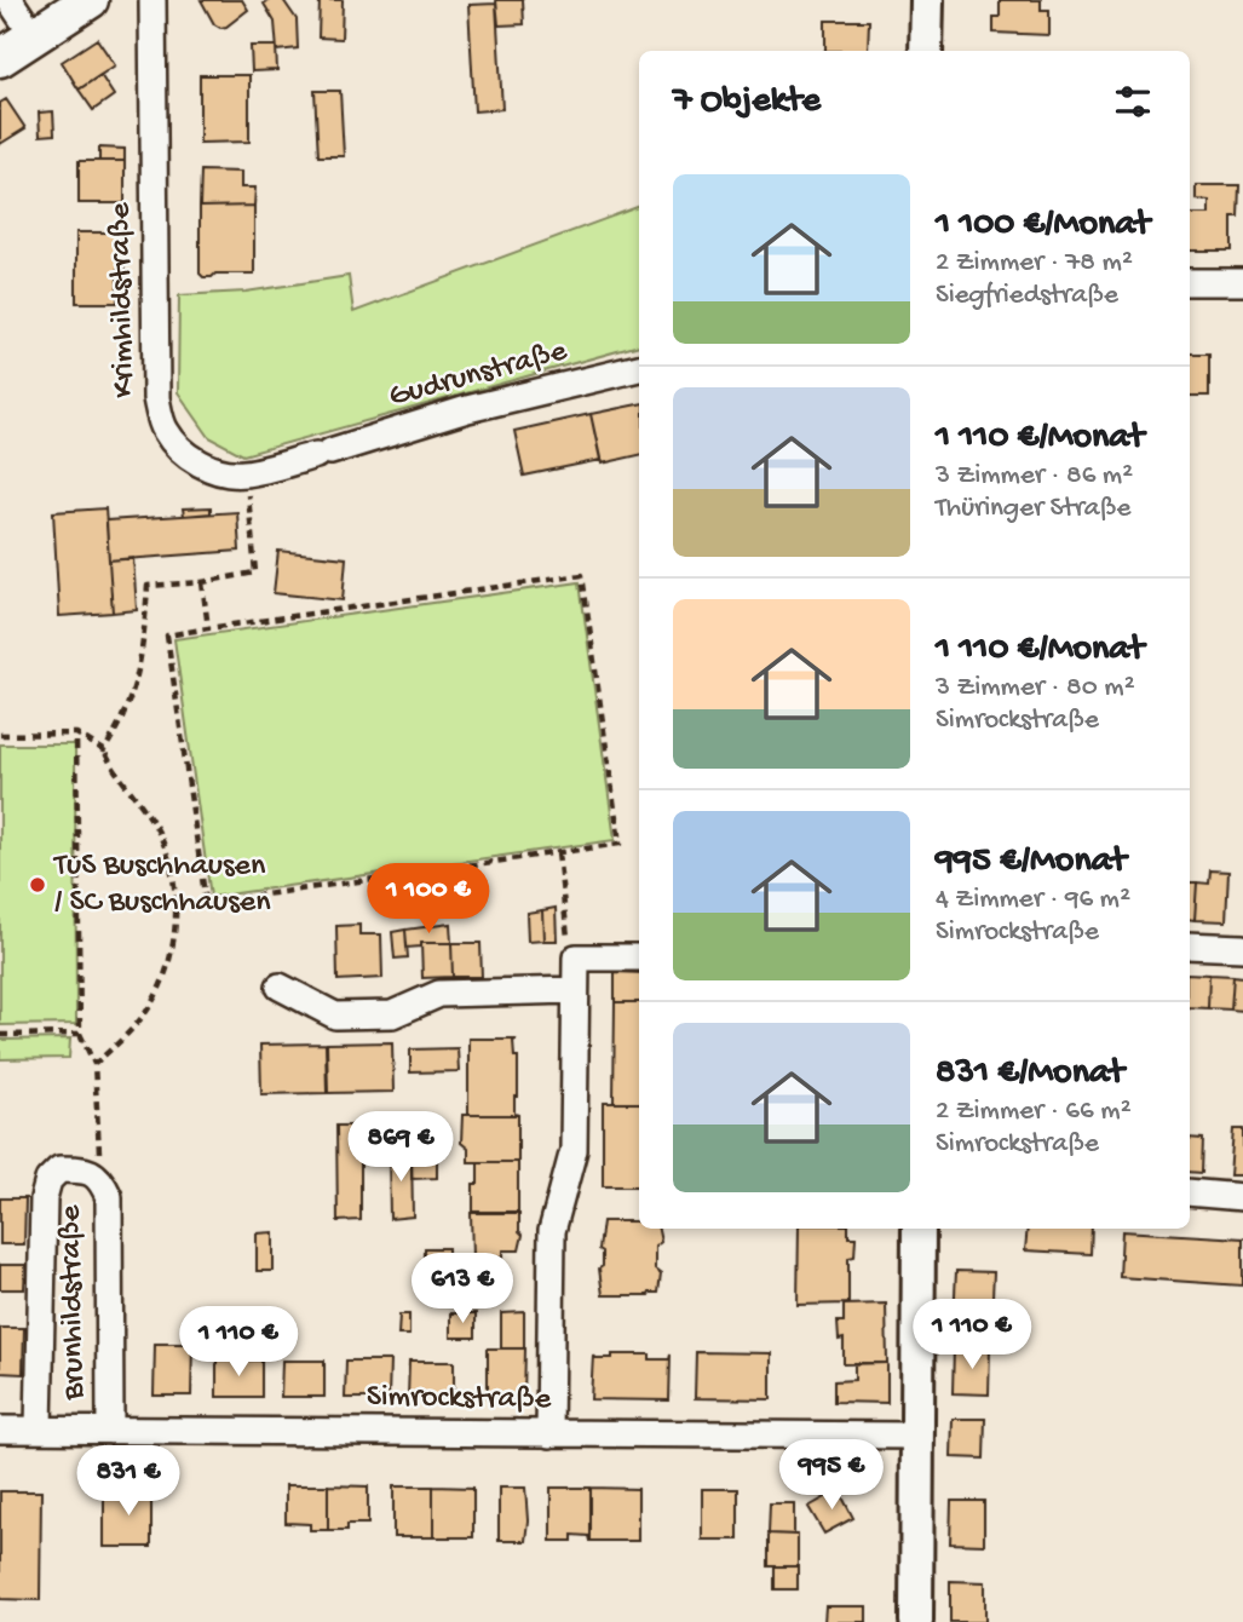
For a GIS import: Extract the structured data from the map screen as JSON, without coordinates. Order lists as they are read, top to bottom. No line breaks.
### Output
{"streets":{"street":["Krimhildstraße","Gudrunstraße","Brunhildstraße","Simrockstraße"]},"crossings":[["Krimhildstraße","Gudrunstraße"],["Brunhildstraße","Simrockstraße"]],"places":["TuS Buschhausen / SC Buschhausen"],"page":{"heading":"7 Objekte","list":[{"name":"1 100 €/Monat","note":"2 Zimmer · 78 m² · Siegfriedstraße"},{"name":"1 110 €/Monat","note":"3 Zimmer · 86 m² · Thüringer Straße"},{"name":"1 110 €/Monat","note":"3 Zimmer · 80 m² · Simrockstraße"},{"name":"995 €/Monat","note":"4 Zimmer · 96 m² · Simrockstraße"},{"name":"831 €/Monat","note":"2 Zimmer · 66 m² · Simrockstraße"}],"price":["1 100 €","869 €","613 €","1 110 €","1 110 €","995 €","831 €"]}}
